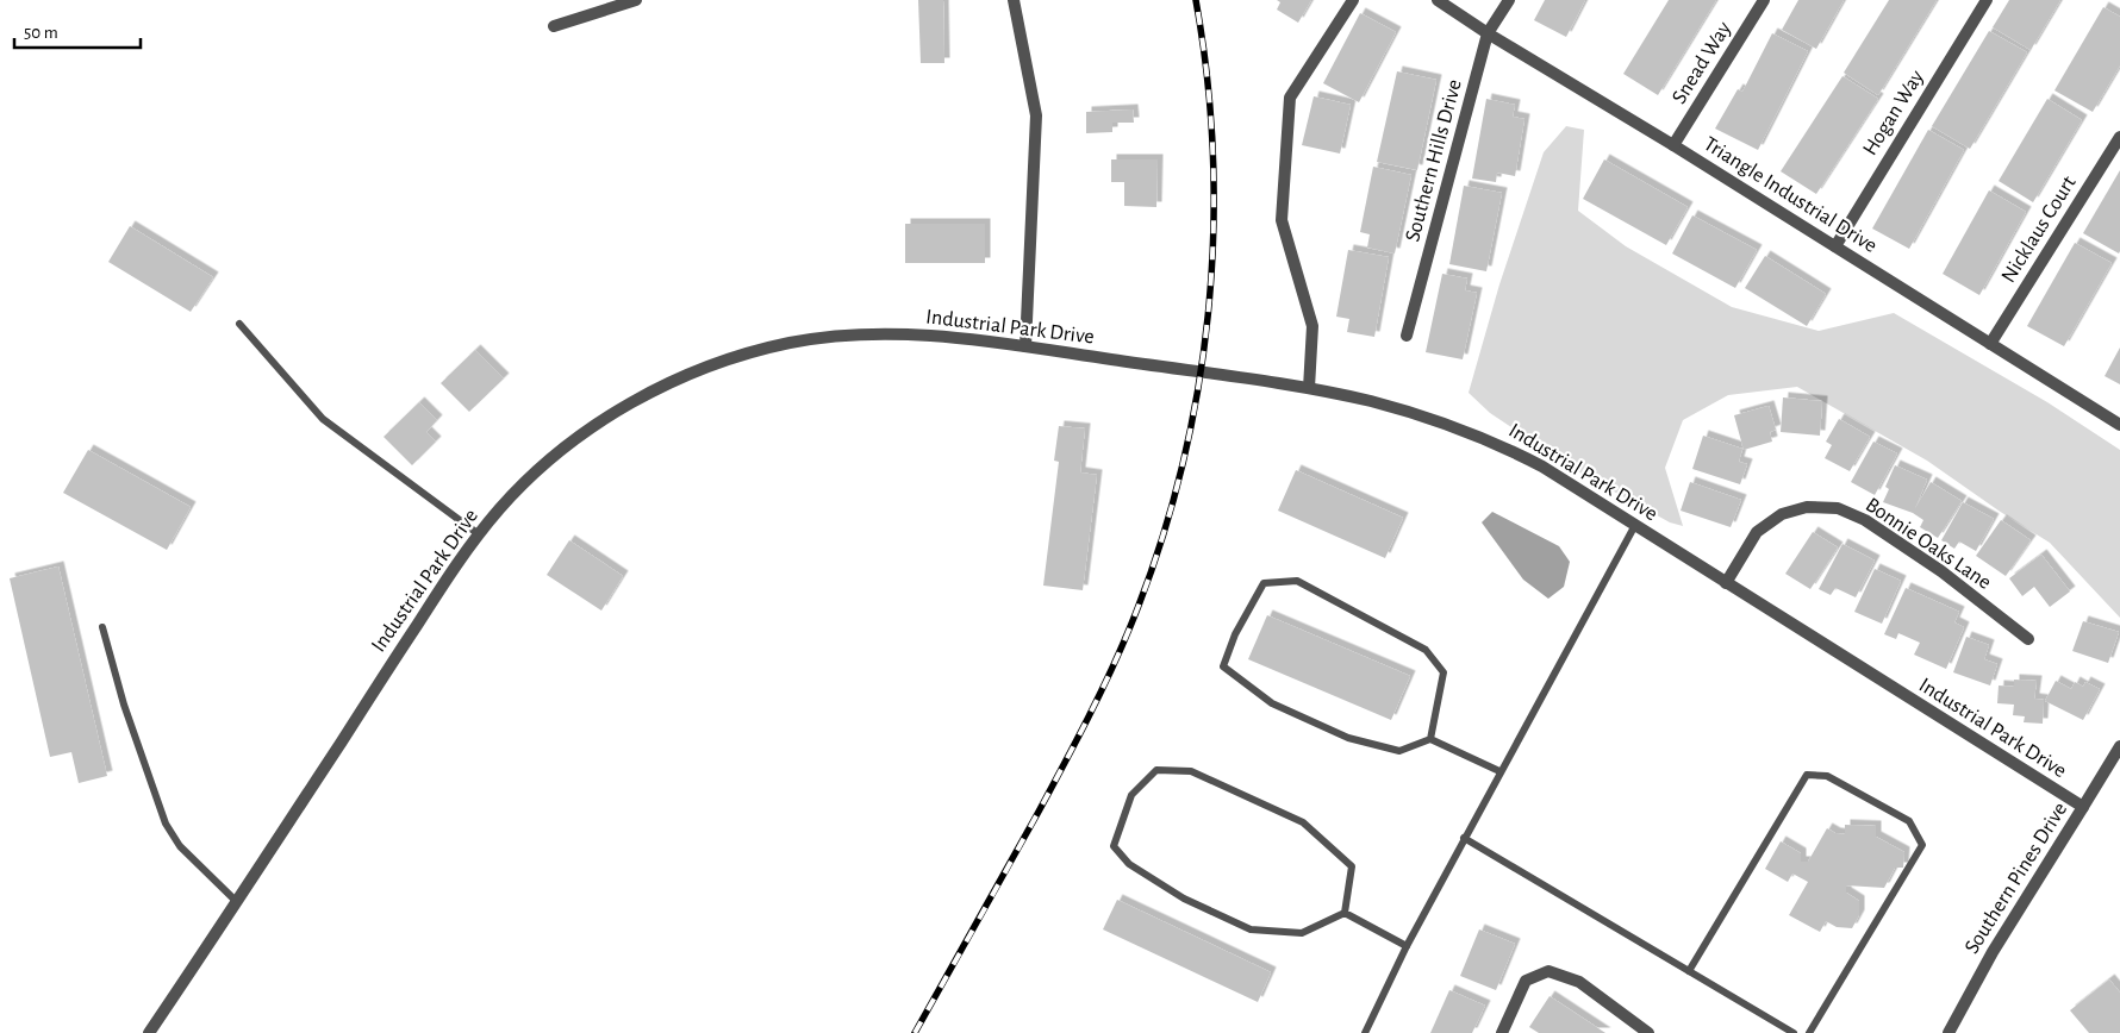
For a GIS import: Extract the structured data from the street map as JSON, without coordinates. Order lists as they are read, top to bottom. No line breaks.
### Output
{"streets":{"street":["Snead Way","Hogan Way","Southern Hills Drive","Triangle Industrial Drive","Nicklaus Court","Industrial Park Drive","Bonnie Oaks Lane","Southern Pines Drive"]},"crossings":[["Snead Way","Triangle Industrial Drive"],["Hogan Way","Triangle Industrial Drive"],["Southern Hills Drive","Triangle Industrial Drive"],["Triangle Industrial Drive","Nicklaus Court"],["Industrial Park Drive","Bonnie Oaks Lane"],["Industrial Park Drive","Southern Pines Drive"]],"scale_bar":"50 m"}
